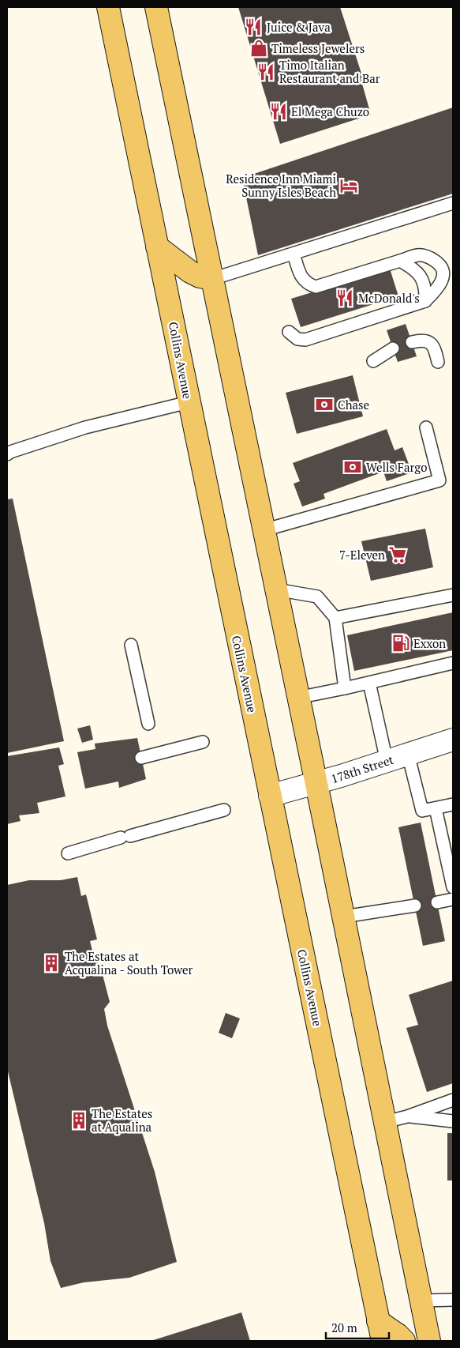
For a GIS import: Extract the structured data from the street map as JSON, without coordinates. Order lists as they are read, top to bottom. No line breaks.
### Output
{"streets":{"main road":["Collins Avenue"],"street":["178th Street"]},"crossings":[["Collins Avenue","178th Street"]],"places":{"restaurant":["Juice & Java","Timo Italian Restaurant and Bar","El Mega Chuzo","McDonald's"],"shop":["Timeless Jewelers"],"hotel":["Residence Inn Miami Sunny Isles Beach"],"bank":["Chase","Wells Fargo"],"supermarket":["7-Eleven"],"fuel station":["Exxon"],"building":["The Estates at Acqualina - South Tower","The Estates at Aqualina"]},"scale_bar":"20 m"}
